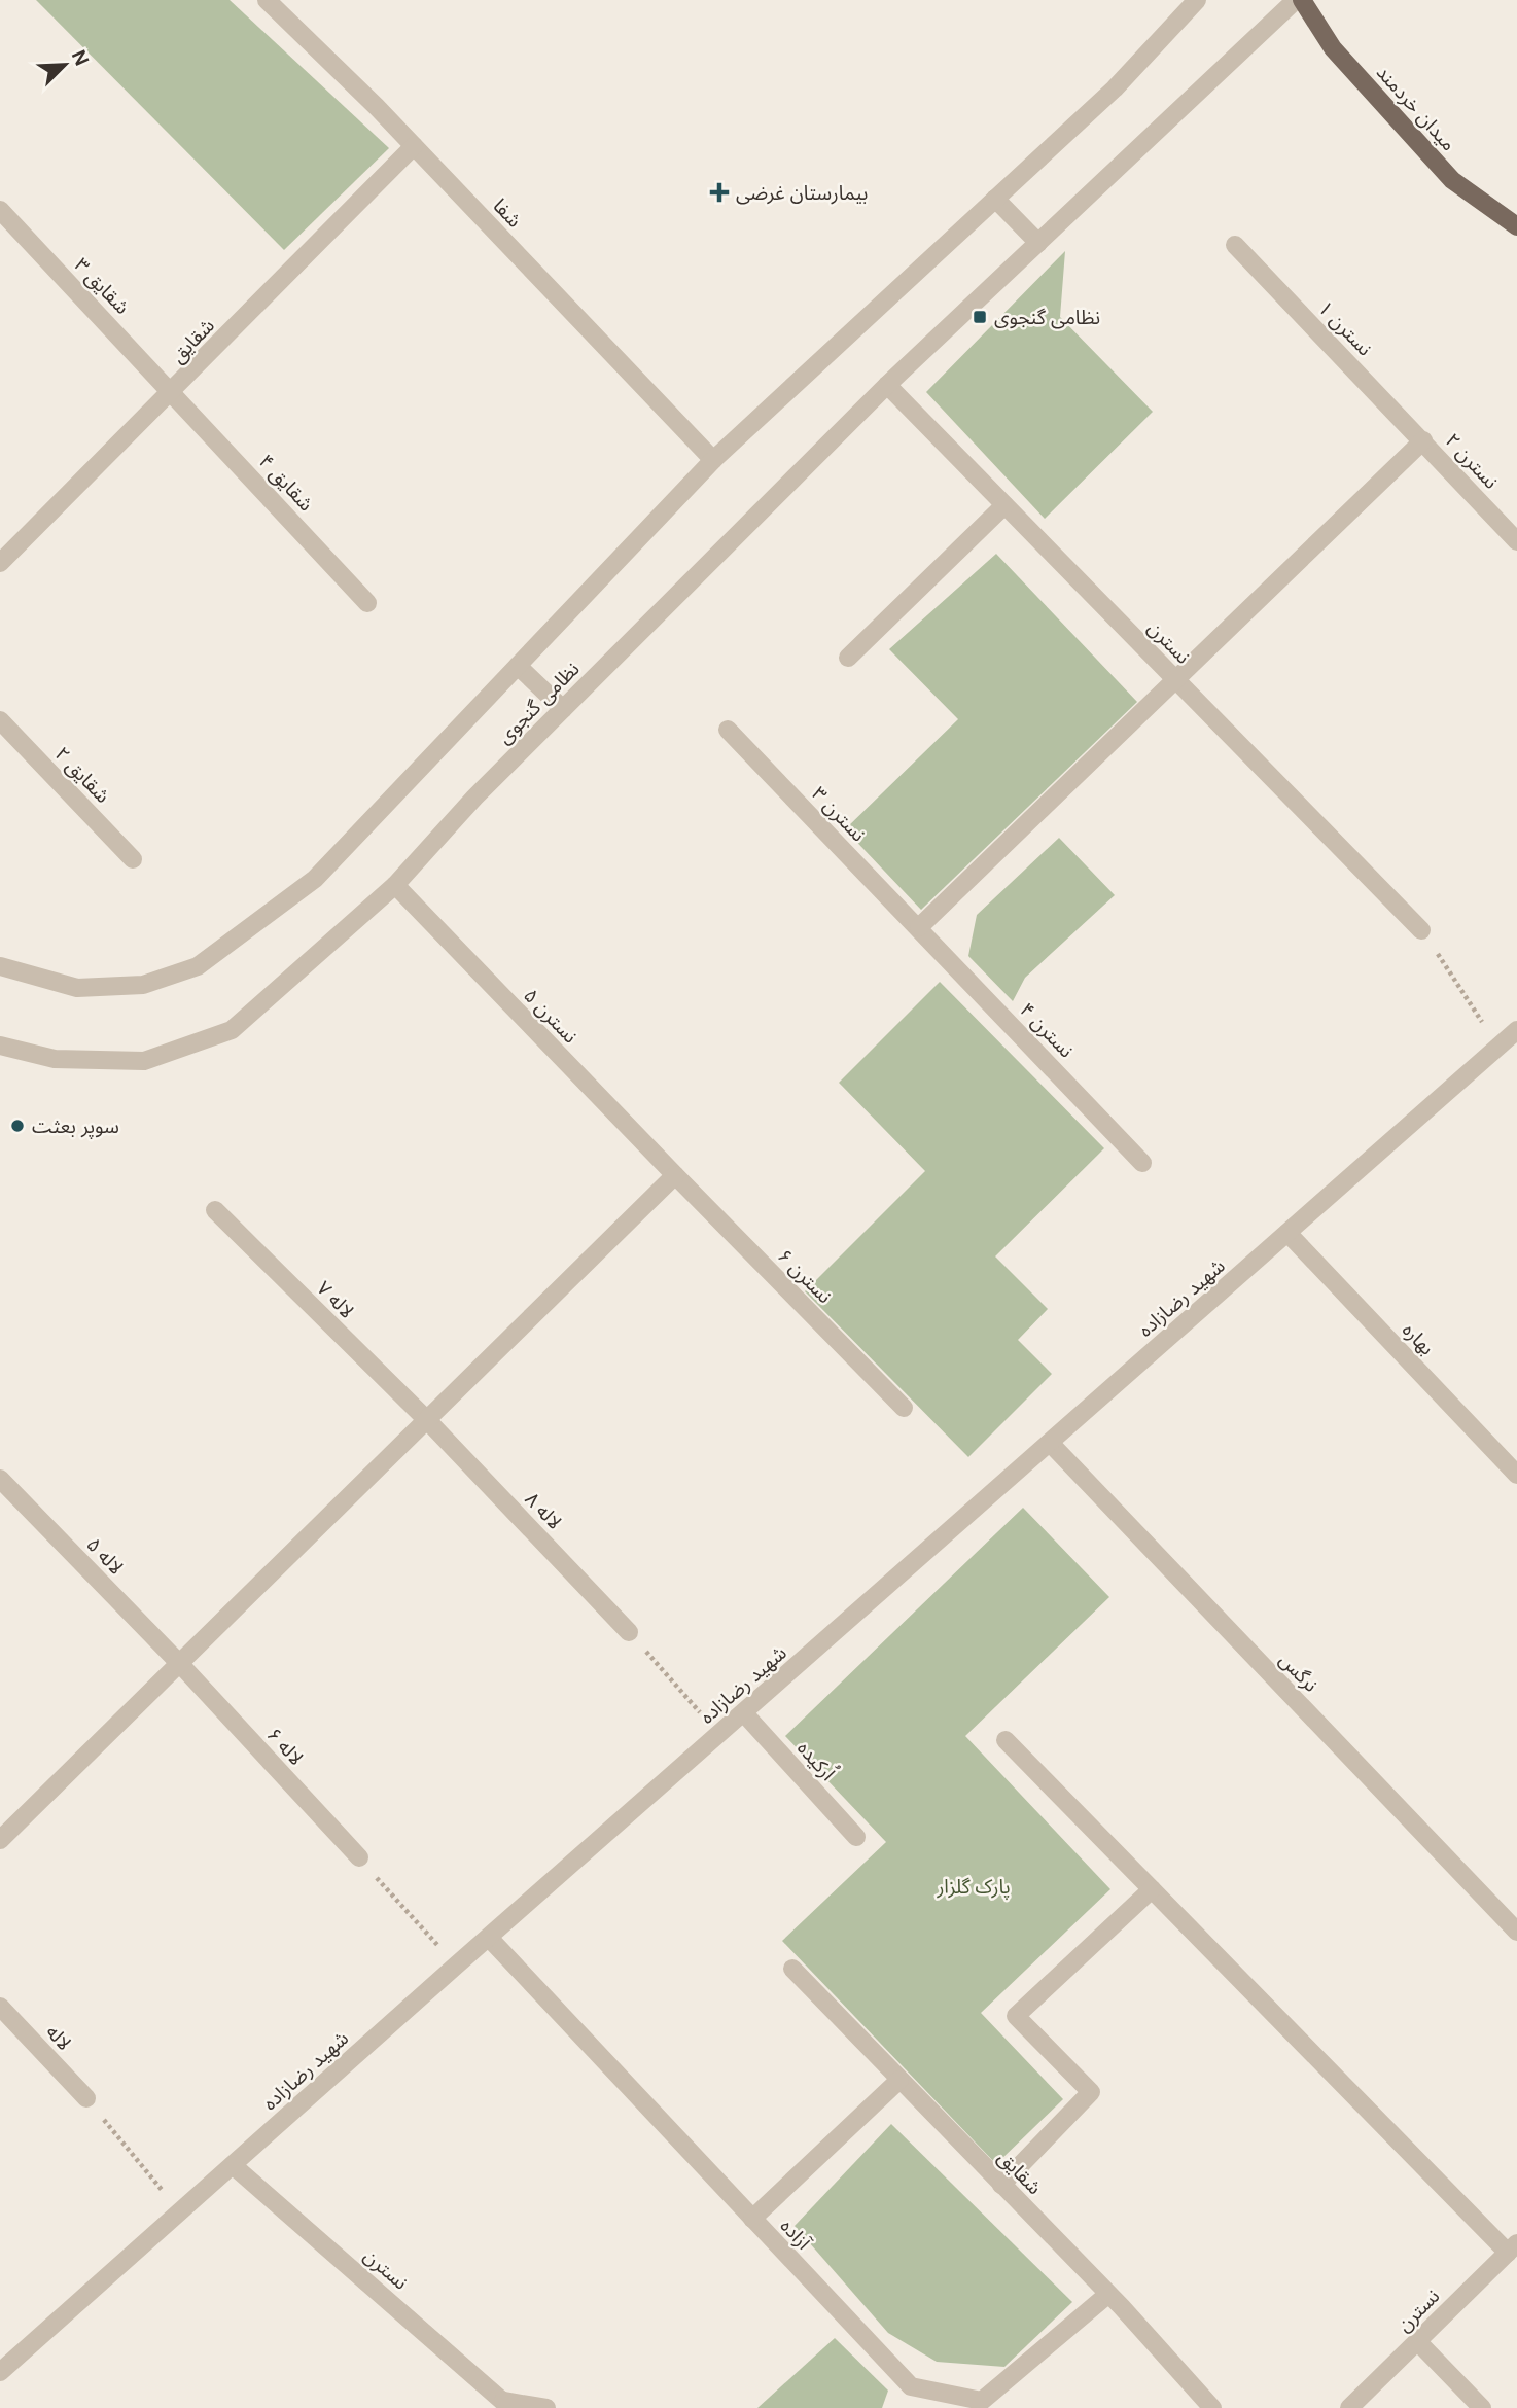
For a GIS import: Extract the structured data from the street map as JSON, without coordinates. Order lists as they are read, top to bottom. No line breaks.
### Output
{"streets":{"main road":["میدان خردمند"],"street":["شفا","شقایق ۳","نسترن ۱","شقایق","نسترن ۲","شقایق ۴","نسترن","نظامی گنجوی","شقایق ۲","نسترن ۳","نسترن ۵","نسترن ۴","نسترن ۶","شهید رضازاده","لاله ۷","بهاره","لاله ۸","لاله ۵","نرگس","لاله ۶","اُرکیده","لاله","آزاده"]},"crossings":[["شفا","شقایق"],["شفا","نظامی گنجوی"],["شقایق ۳","شقایق"],["شقایق ۳","شقایق ۴"],["نسترن ۱","نسترن ۲"],["شقایق","شقایق ۴"],["شقایق","آزاده"],["نسترن","نظامی گنجوی"],["نسترن","شهید رضازاده"],["نظامی گنجوی","نسترن ۵"],["نسترن ۳","نسترن ۴"],["نسترن ۵","نسترن ۶"],["شهید رضازاده","بهاره"],["شهید رضازاده","نرگس"],["شهید رضازاده","اُرکیده"],["شهید رضازاده","آزاده"],["لاله ۷","لاله ۸"],["لاله ۵","لاله ۶"]],"parks":["پارک گلزار"],"places":{"health":["بیمارستان غرضی"],"transit":["نظامی گنجوی"],"other":["سوپر بعثت"]},"north":"top right"}
